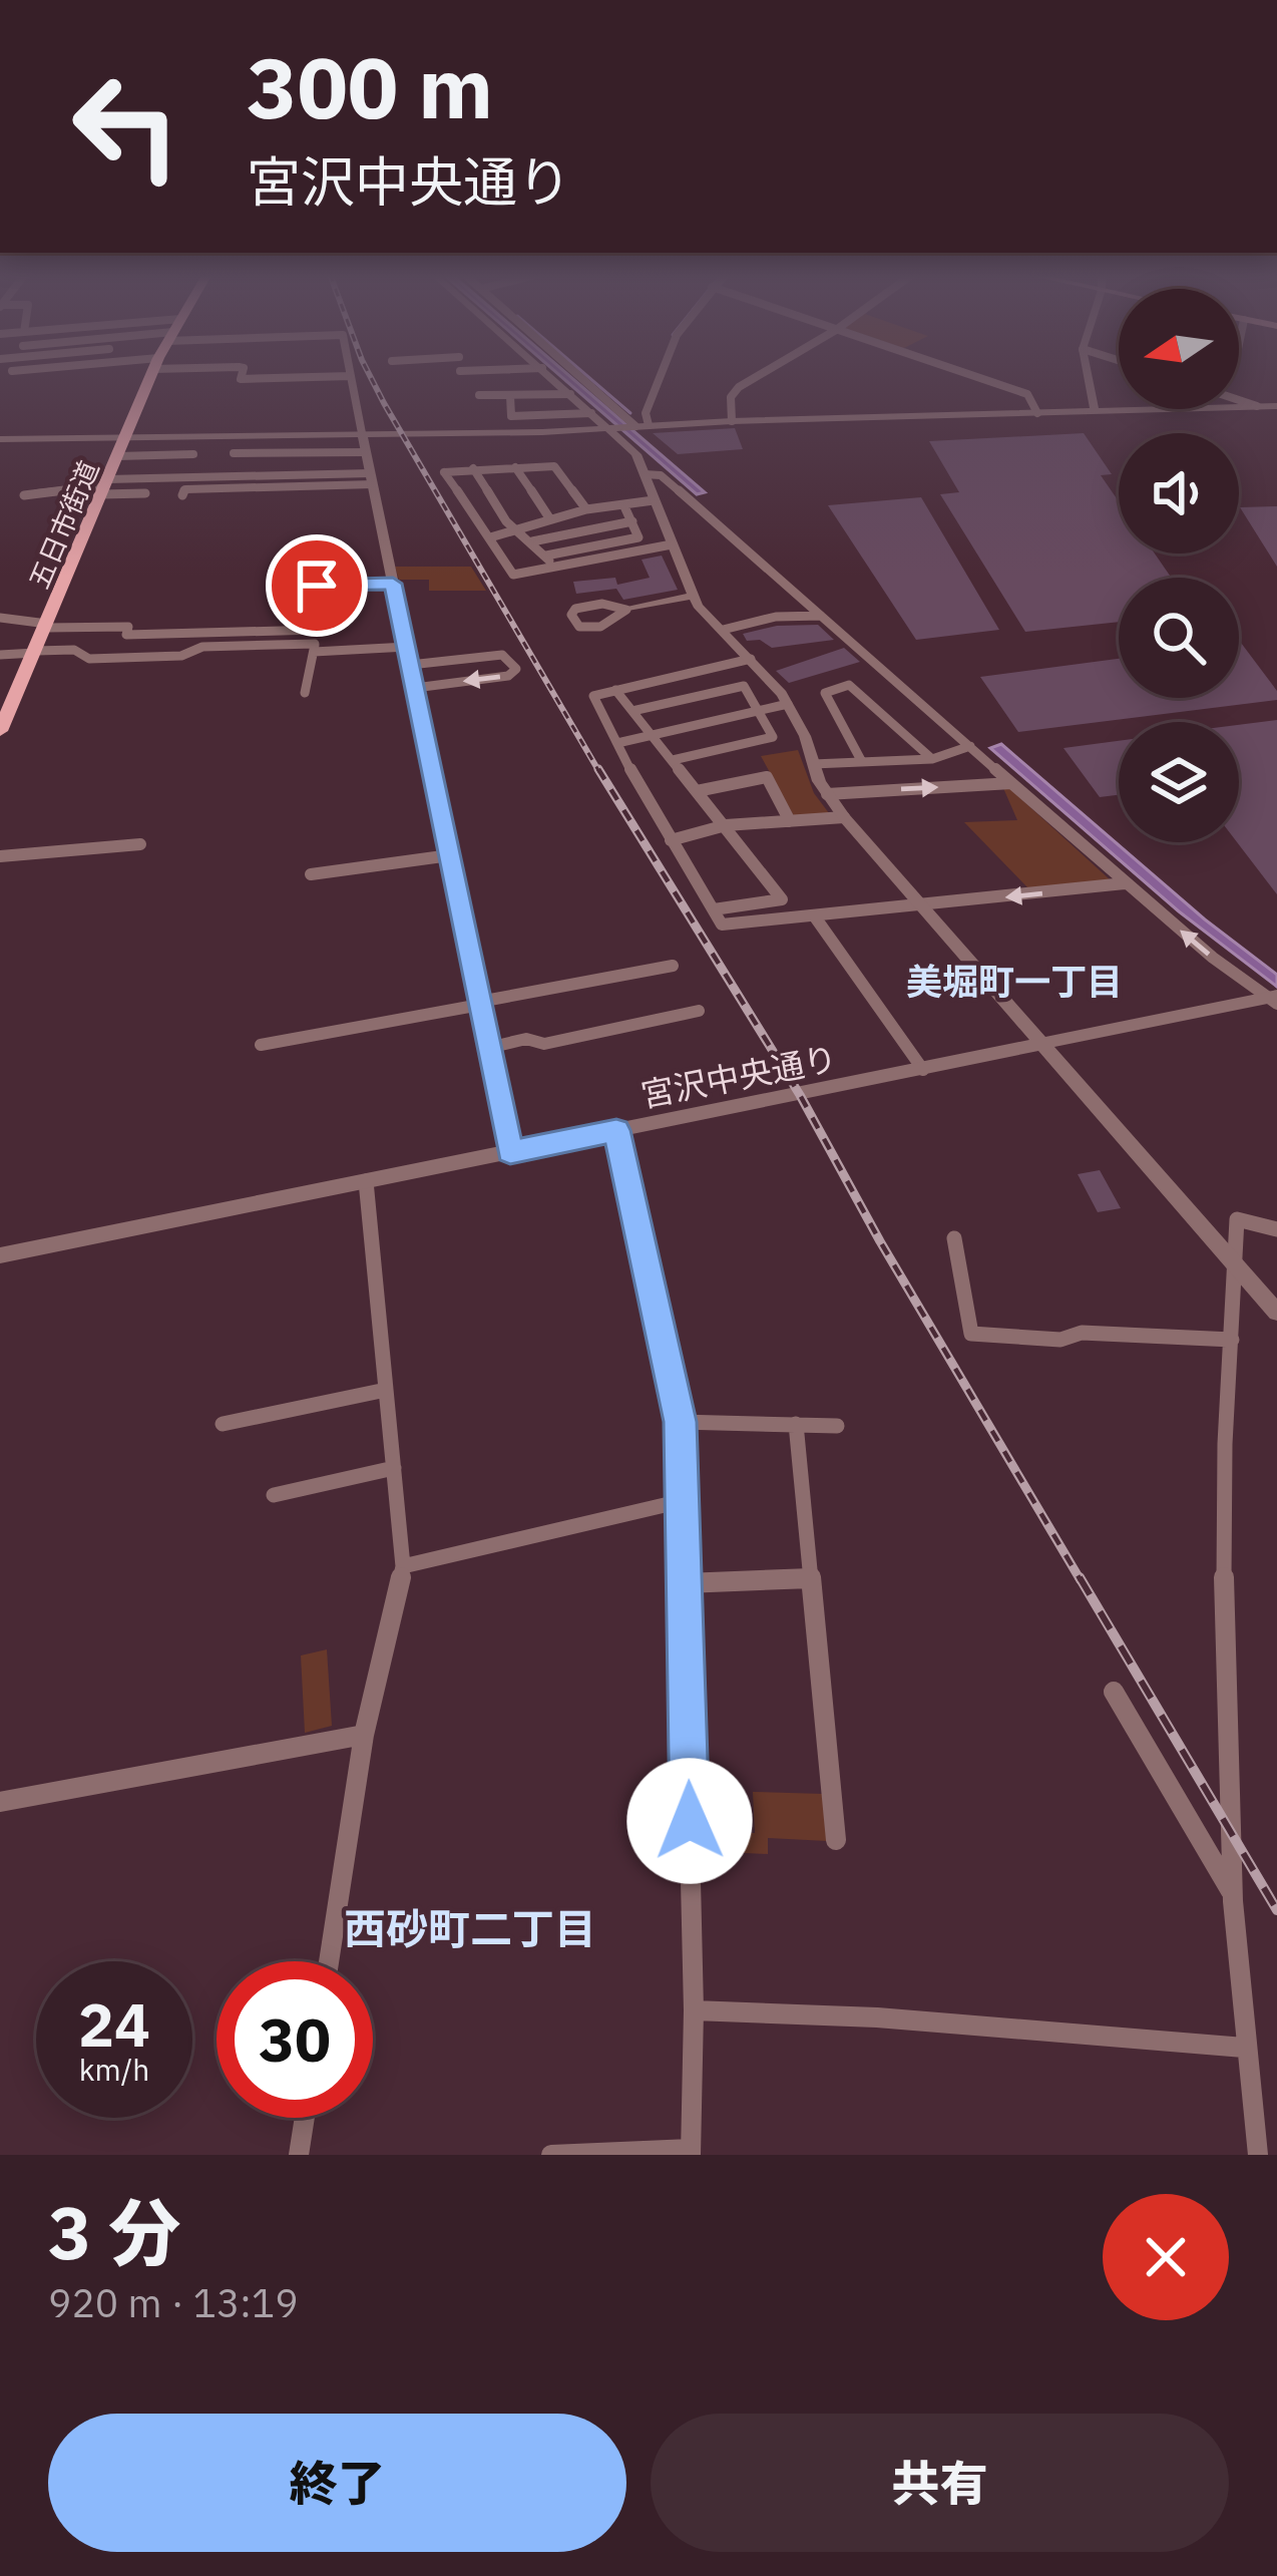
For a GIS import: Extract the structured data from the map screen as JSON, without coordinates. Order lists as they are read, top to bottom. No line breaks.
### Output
{"streets":{"main road":["五日市街道"],"street":["宮沢中央通り"]},"districts":["美堀町一丁目","西砂町二丁目"],"north":"left","page":{"turn":["300 m","宮沢中央通り"],"speed":"24 km/h","limit":"30","heading":["3 分","920 m · 13:19"],"buttons":["終了","共有"]}}
